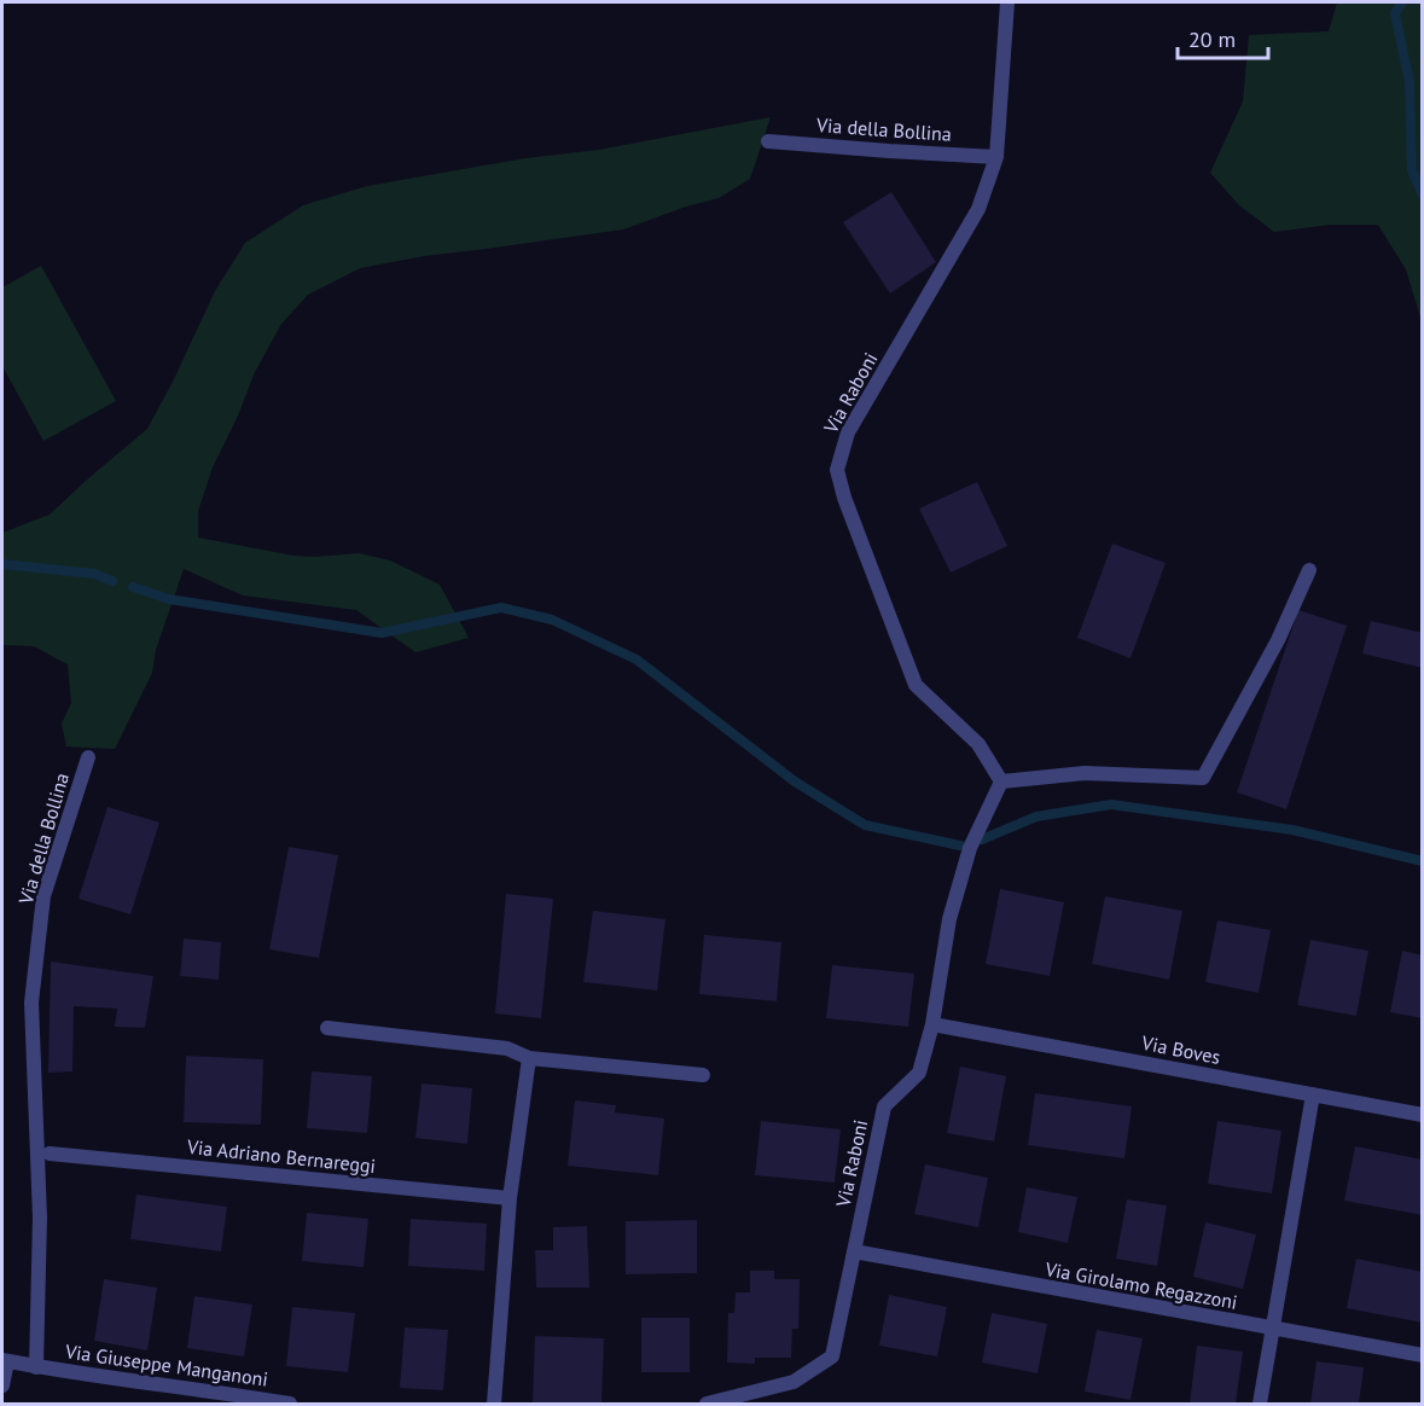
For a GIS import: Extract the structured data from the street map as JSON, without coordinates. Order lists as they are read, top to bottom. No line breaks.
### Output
{"streets":{"street":["Via della Bollina","Via Raboni","Via Boves","Via Adriano Bernareggi","Via Girolamo Regazzoni","Via Giuseppe Manganoni"]},"crossings":[["Via della Bollina","Via Raboni"],["Via della Bollina","Via Giuseppe Manganoni"],["Via Raboni","Via Boves"],["Via Raboni","Via Girolamo Regazzoni"]],"scale_bar":"20 m"}
